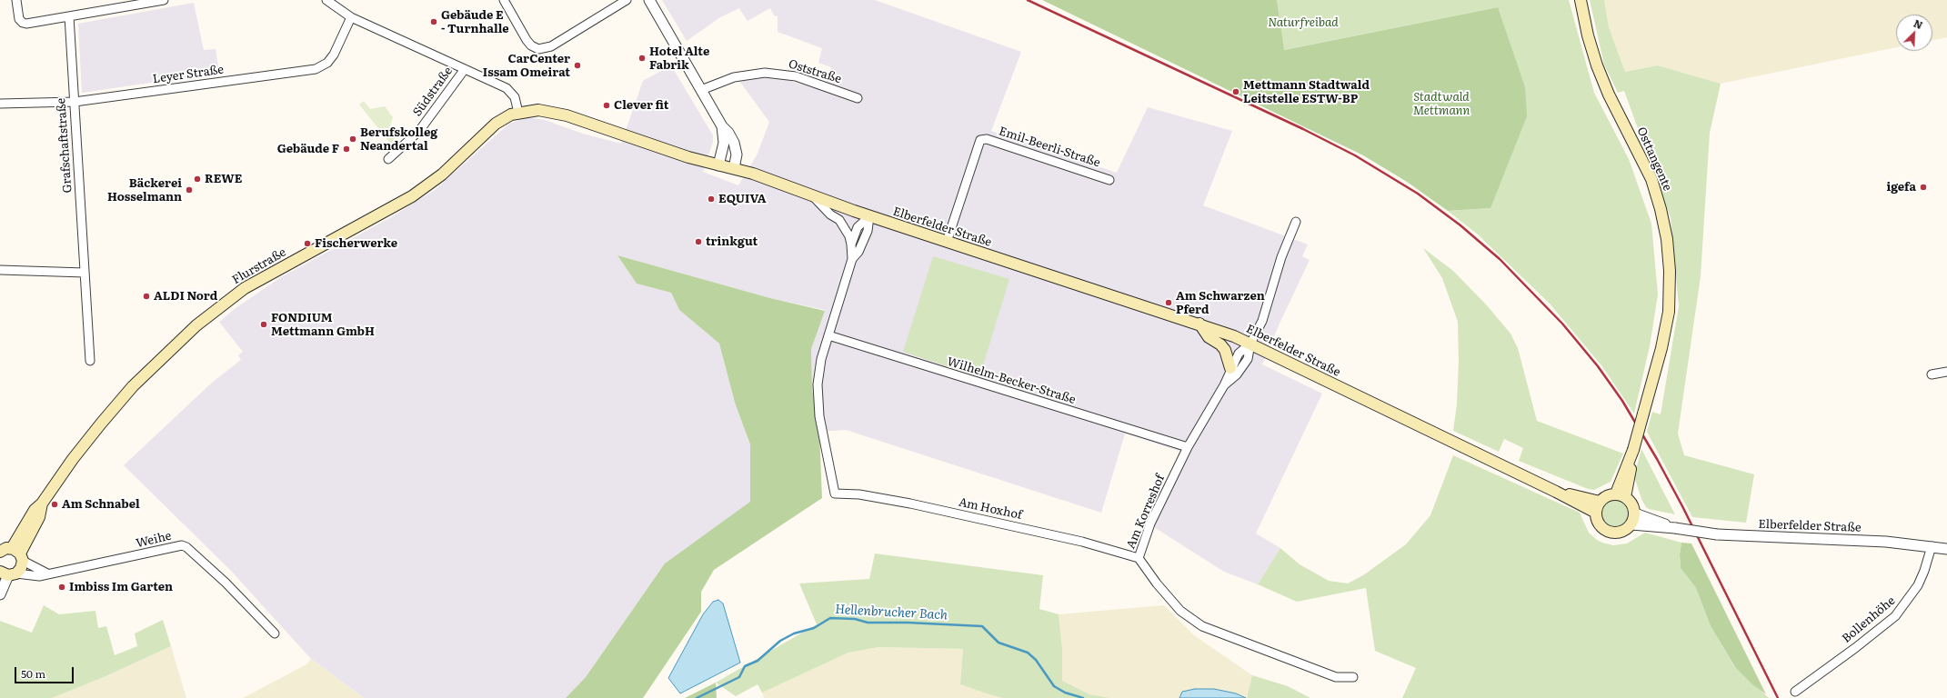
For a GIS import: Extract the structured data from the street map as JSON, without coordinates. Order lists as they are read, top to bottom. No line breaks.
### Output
{"streets":{"main road":["Osttangente","Elberfelder Straße","Flurstraße"],"street":["Oststraße","Leyer Straße","Südstraße","Grafschaftstraße","Emil-Beerli-Straße","Wilhelm-Becker-Straße","Am Hoxhof","Am Korreshof","Weihe","Bollenhöhe"]},"crossings":[["Leyer Straße","Grafschaftstraße"],["Emil-Beerli-Straße","Elberfelder Straße"],["Osttangente","Elberfelder Straße"],["Elberfelder Straße","Flurstraße"],["Elberfelder Straße","Am Korreshof"],["Elberfelder Straße","Bollenhöhe"],["Flurstraße","Weihe"],["Wilhelm-Becker-Straße","Am Hoxhof"],["Wilhelm-Becker-Straße","Am Korreshof"],["Am Hoxhof","Am Korreshof"]],"water":["Hellenbrucher Bach"],"parks":["Naturfreibad","Stadtwald Mettmann"],"places":["Gebäude E - Turnhalle","Hotel Alte Fabrik","CarCenter Issam Omeirat","Mettmann Stadtwald Leitstelle ESTW-BP","Clever fit","Berufskolleg Neandertal","Gebäude F","REWE","igefa","Bäckerei Hosselmann","EQUIVA","trinkgut","Fischerwerke","ALDI Nord","Am Schwarzen Pferd","FONDIUM Mettmann GmbH","Am Schnabel","Imbiss Im Garten"],"scale_bar":"50 m","north":"top right"}
